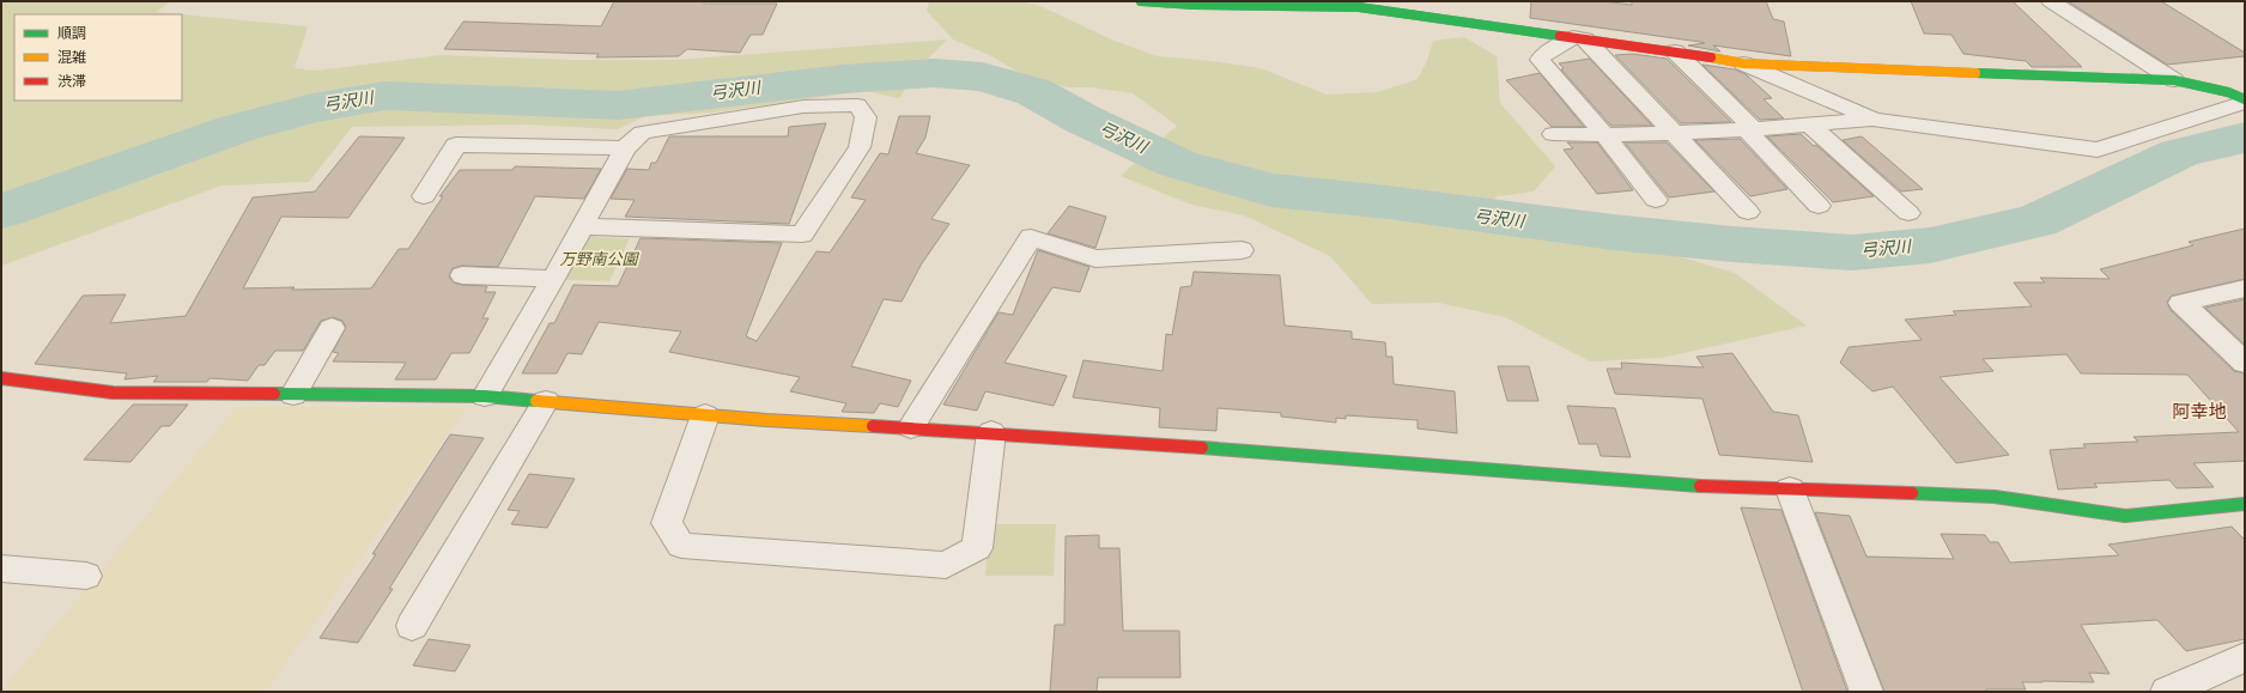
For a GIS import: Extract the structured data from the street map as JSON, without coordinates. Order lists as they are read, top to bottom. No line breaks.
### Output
{"districts":["阿幸地"],"water":["弓沢川"],"parks":["万野南公園"],"legend":["順調","混雑","渋滞"]}
